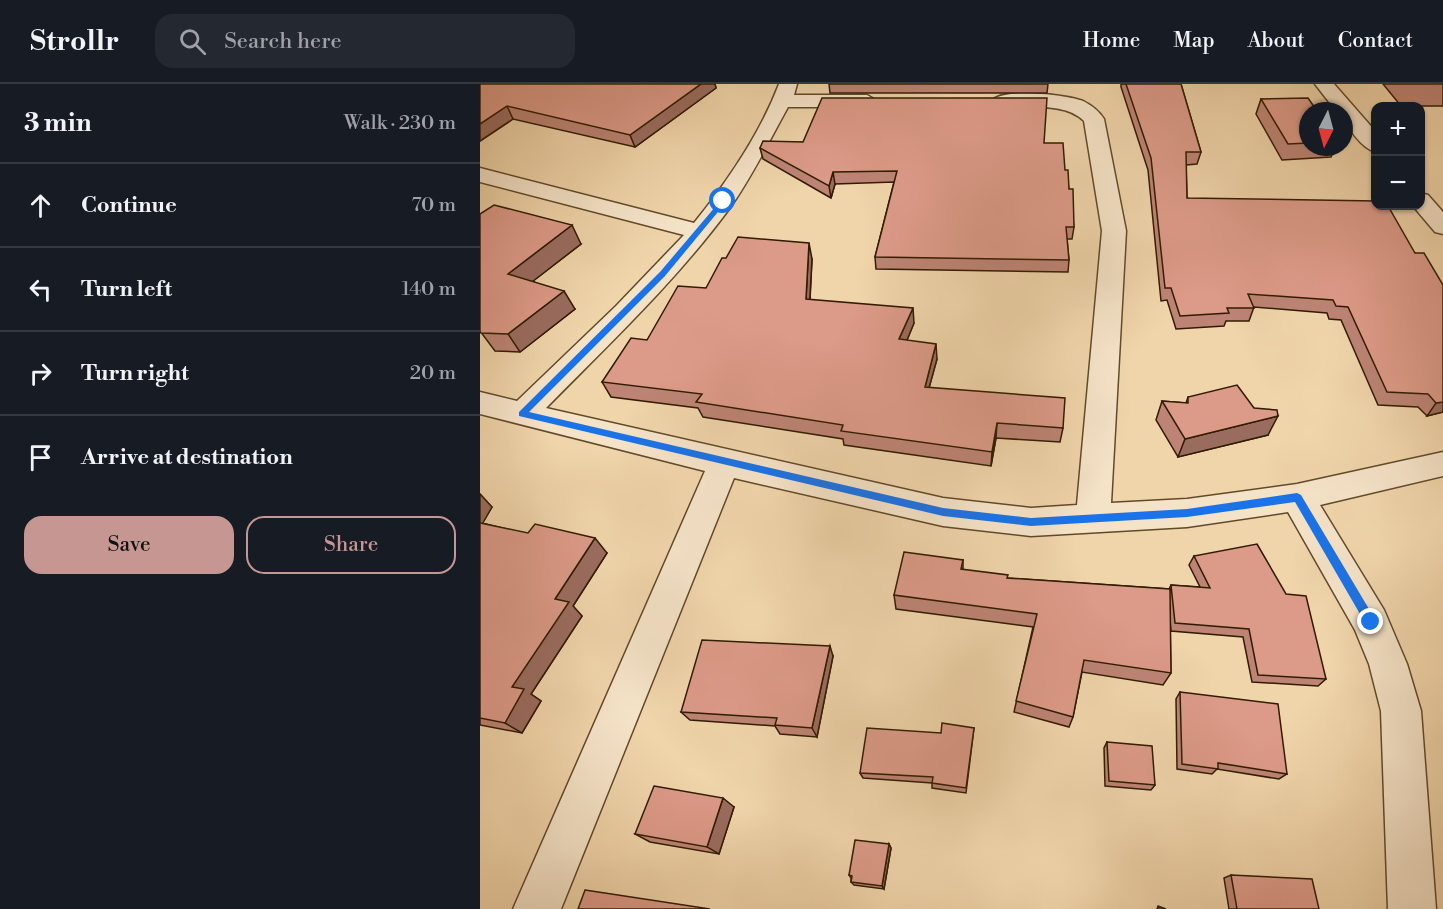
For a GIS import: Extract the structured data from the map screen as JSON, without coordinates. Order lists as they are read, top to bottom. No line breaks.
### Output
{"north":"bottom","page":{"header":"Strollr","search":"Search here","nav":["Home","Map","About","Contact"],"heading":["3 min","Walk · 230 m"],"map_buttons":["+","−"],"list":[["Continue","70 m"],["Turn left","140 m"],["Turn right","20 m"],"Arrive at destination"],"buttons":["Save","Share"]}}
